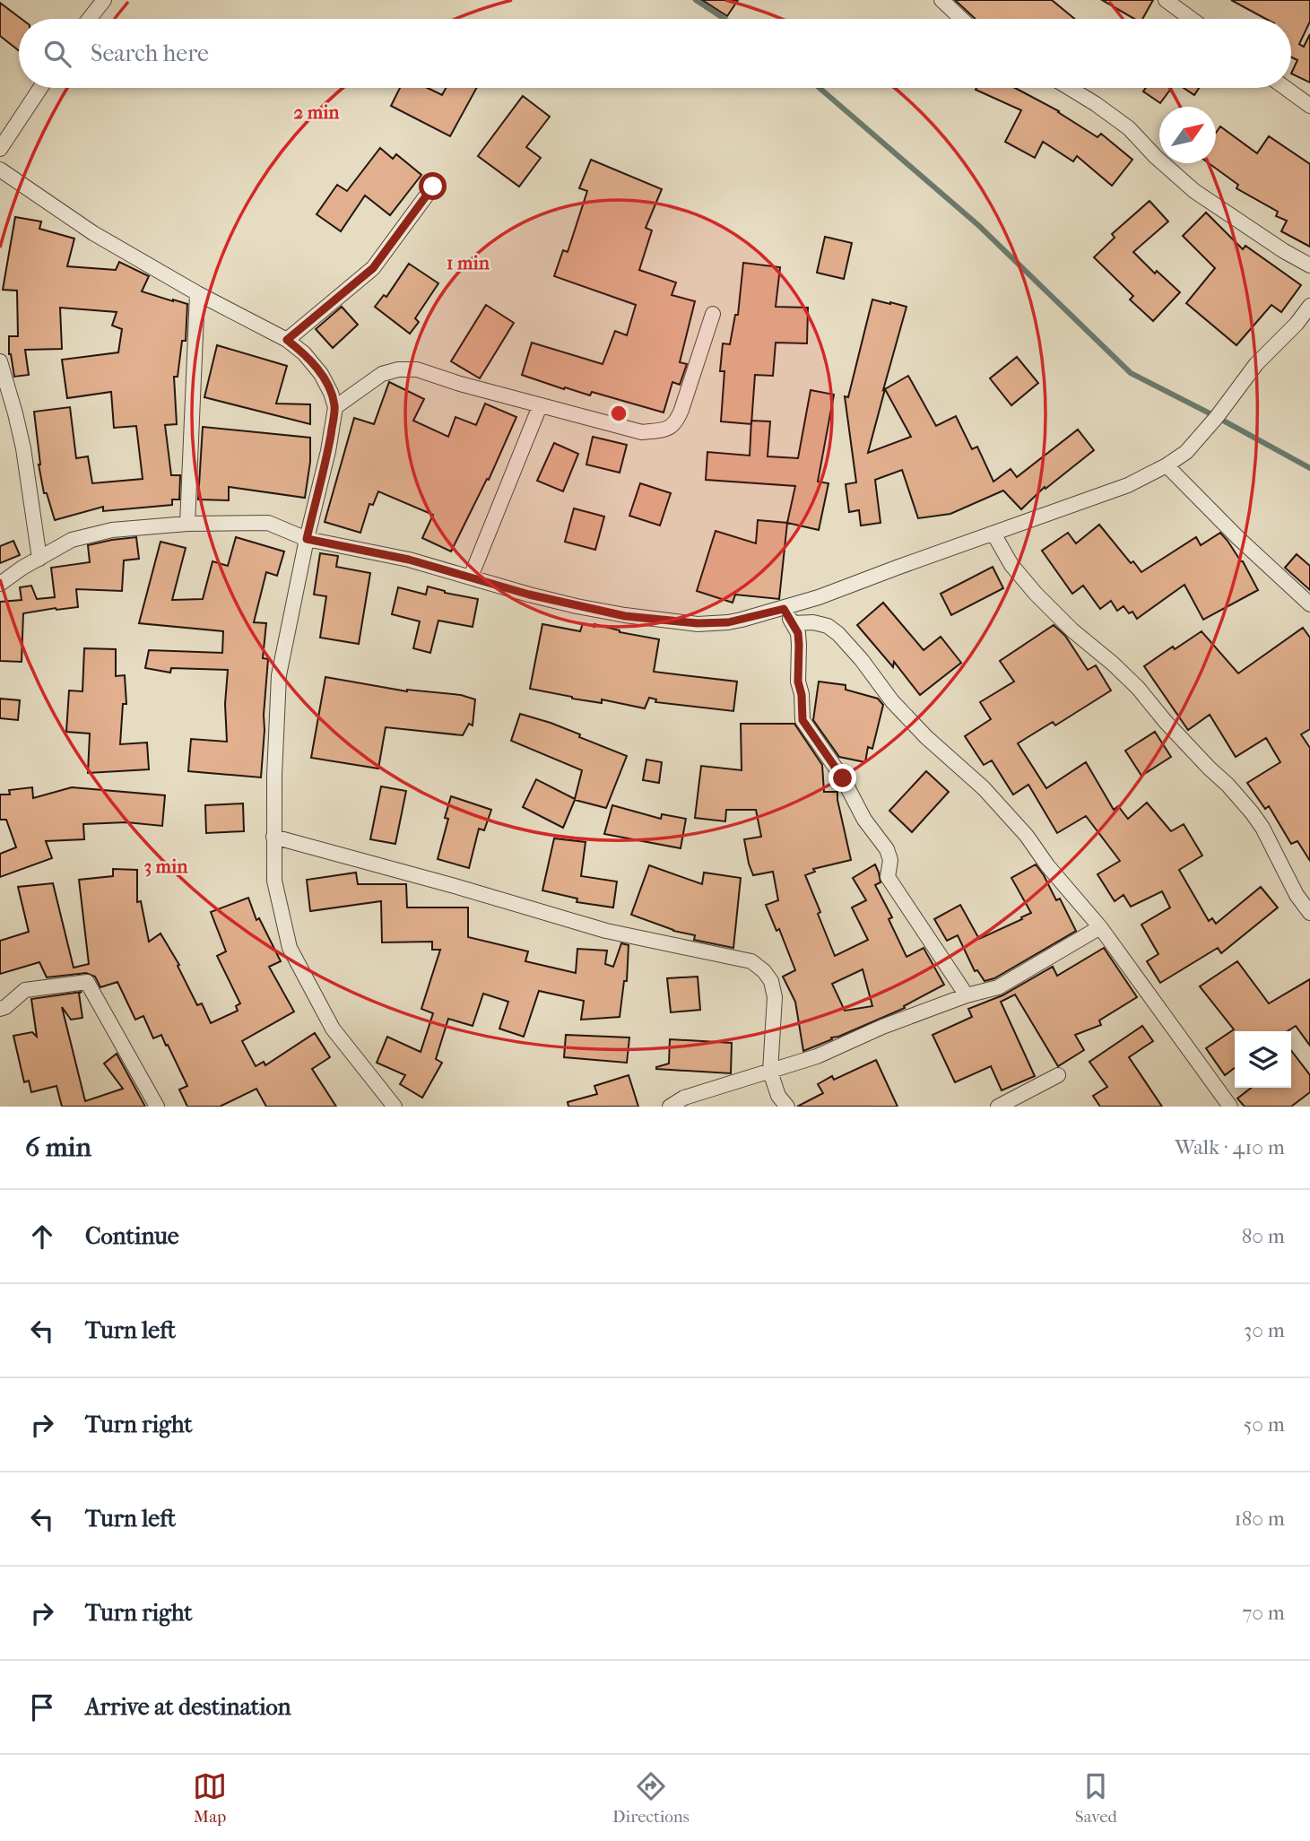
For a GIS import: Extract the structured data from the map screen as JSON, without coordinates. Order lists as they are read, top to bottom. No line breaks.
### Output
{"north":"top right","page":{"search":"Search here","heading":["6 min","Walk · 410 m"],"list":[["Continue","80 m"],["Turn left","30 m"],["Turn right","50 m"],["Turn left","180 m"],["Turn right","70 m"],"Arrive at destination"],"nav":["Map","Directions","Saved"]},"rings":["2 min","1 min","3 min"]}
